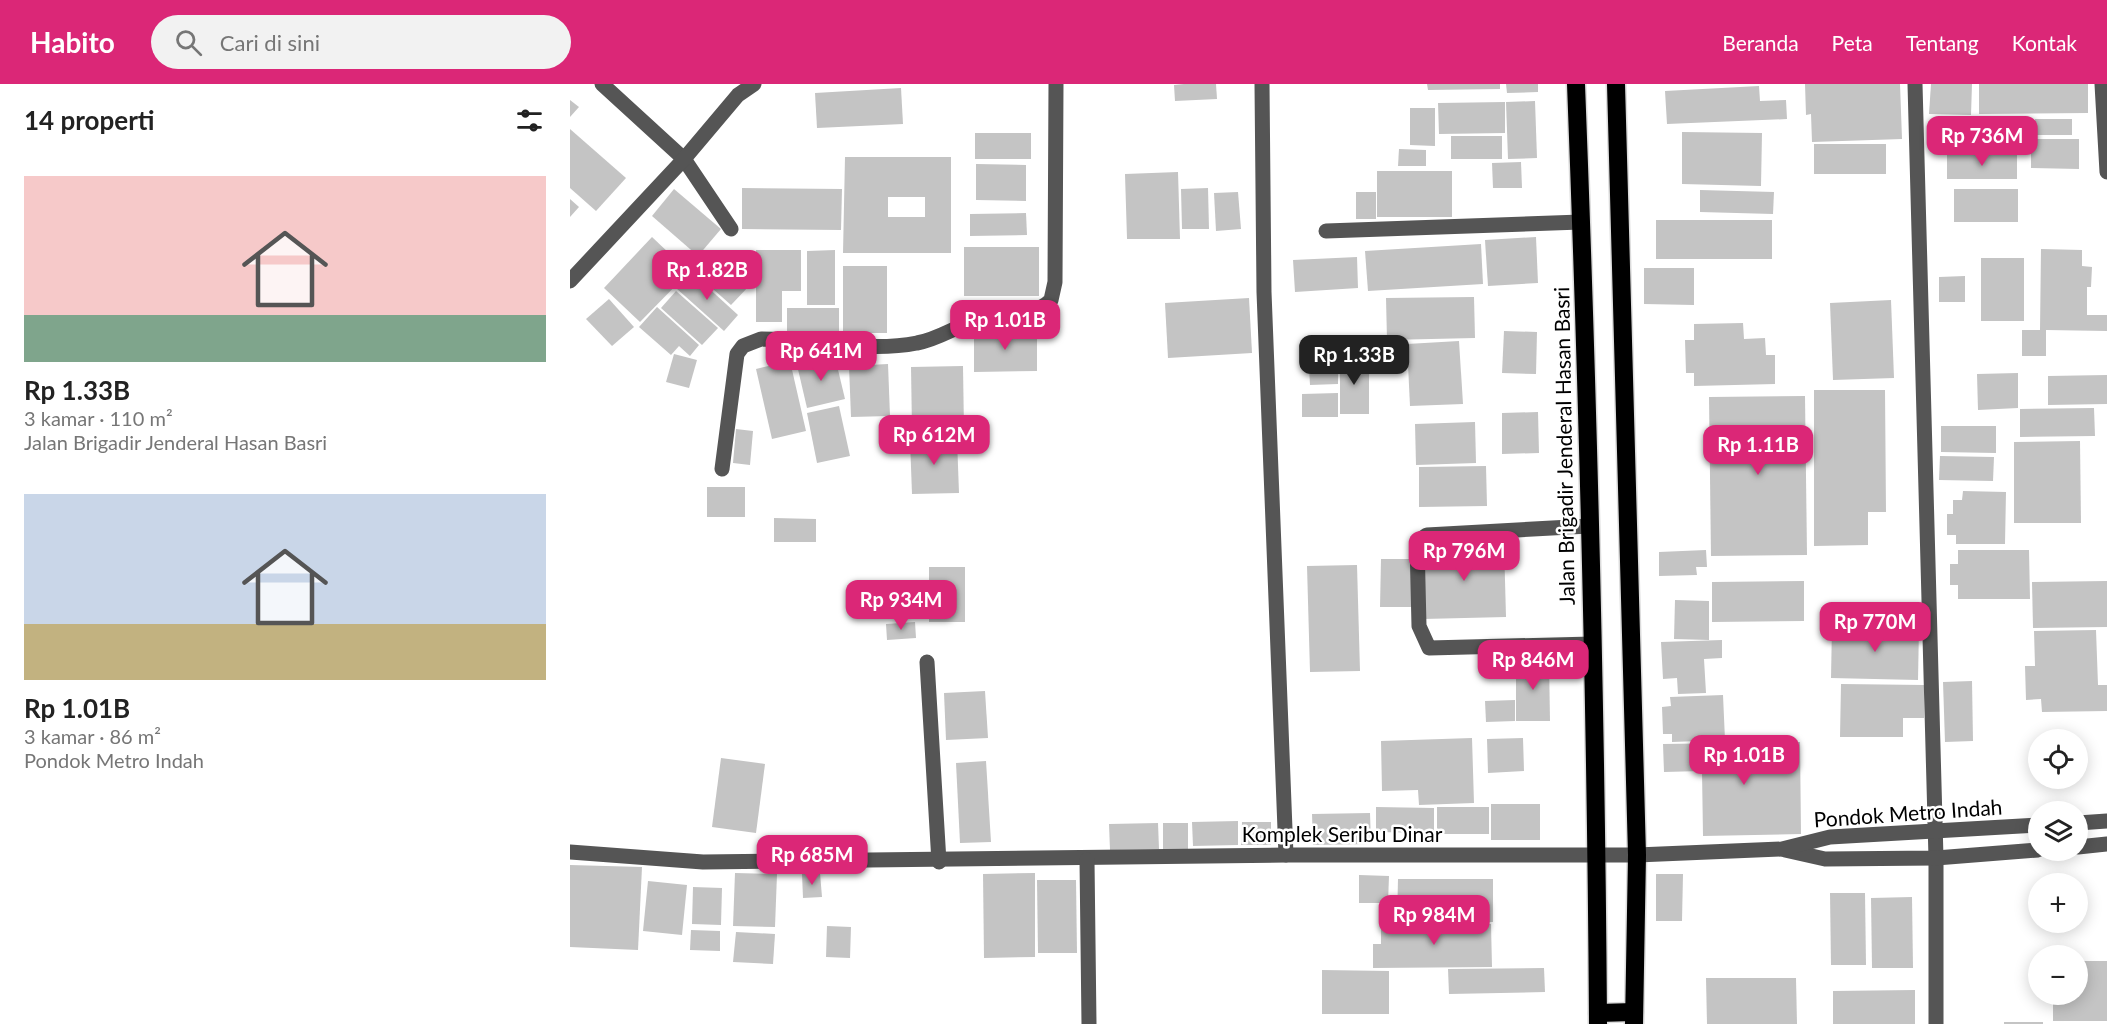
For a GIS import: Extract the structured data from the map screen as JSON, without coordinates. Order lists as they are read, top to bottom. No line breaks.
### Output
{"streets":{"highway":["Jalan Brigadir Jenderal Hasan Basri"],"street":["Pondok Metro Indah","Komplek Seribu Dinar"]},"crossings":[["Jalan Brigadir Jenderal Hasan Basri","Komplek Seribu Dinar"],["Pondok Metro Indah","Komplek Seribu Dinar"]],"page":{"header":"Habito","search":"Cari di sini","nav":["Beranda","Peta","Tentang","Kontak"],"heading":"14 properti","price":["Rp 736M","Rp 1.82B","Rp 1.01B","Rp 641M","Rp 1.33B","Rp 612M","Rp 1.11B","Rp 796M","Rp 934M","Rp 770M","Rp 846M","Rp 1.01B","Rp 685M","Rp 984M"],"list":[{"name":"Rp 1.33B","note":"3 kamar · 110 m² · Jalan Brigadir Jenderal Hasan Basri"},{"name":"Rp 1.01B","note":"3 kamar · 86 m² · Pondok Metro Indah"}],"map_buttons":["+","−"]}}
